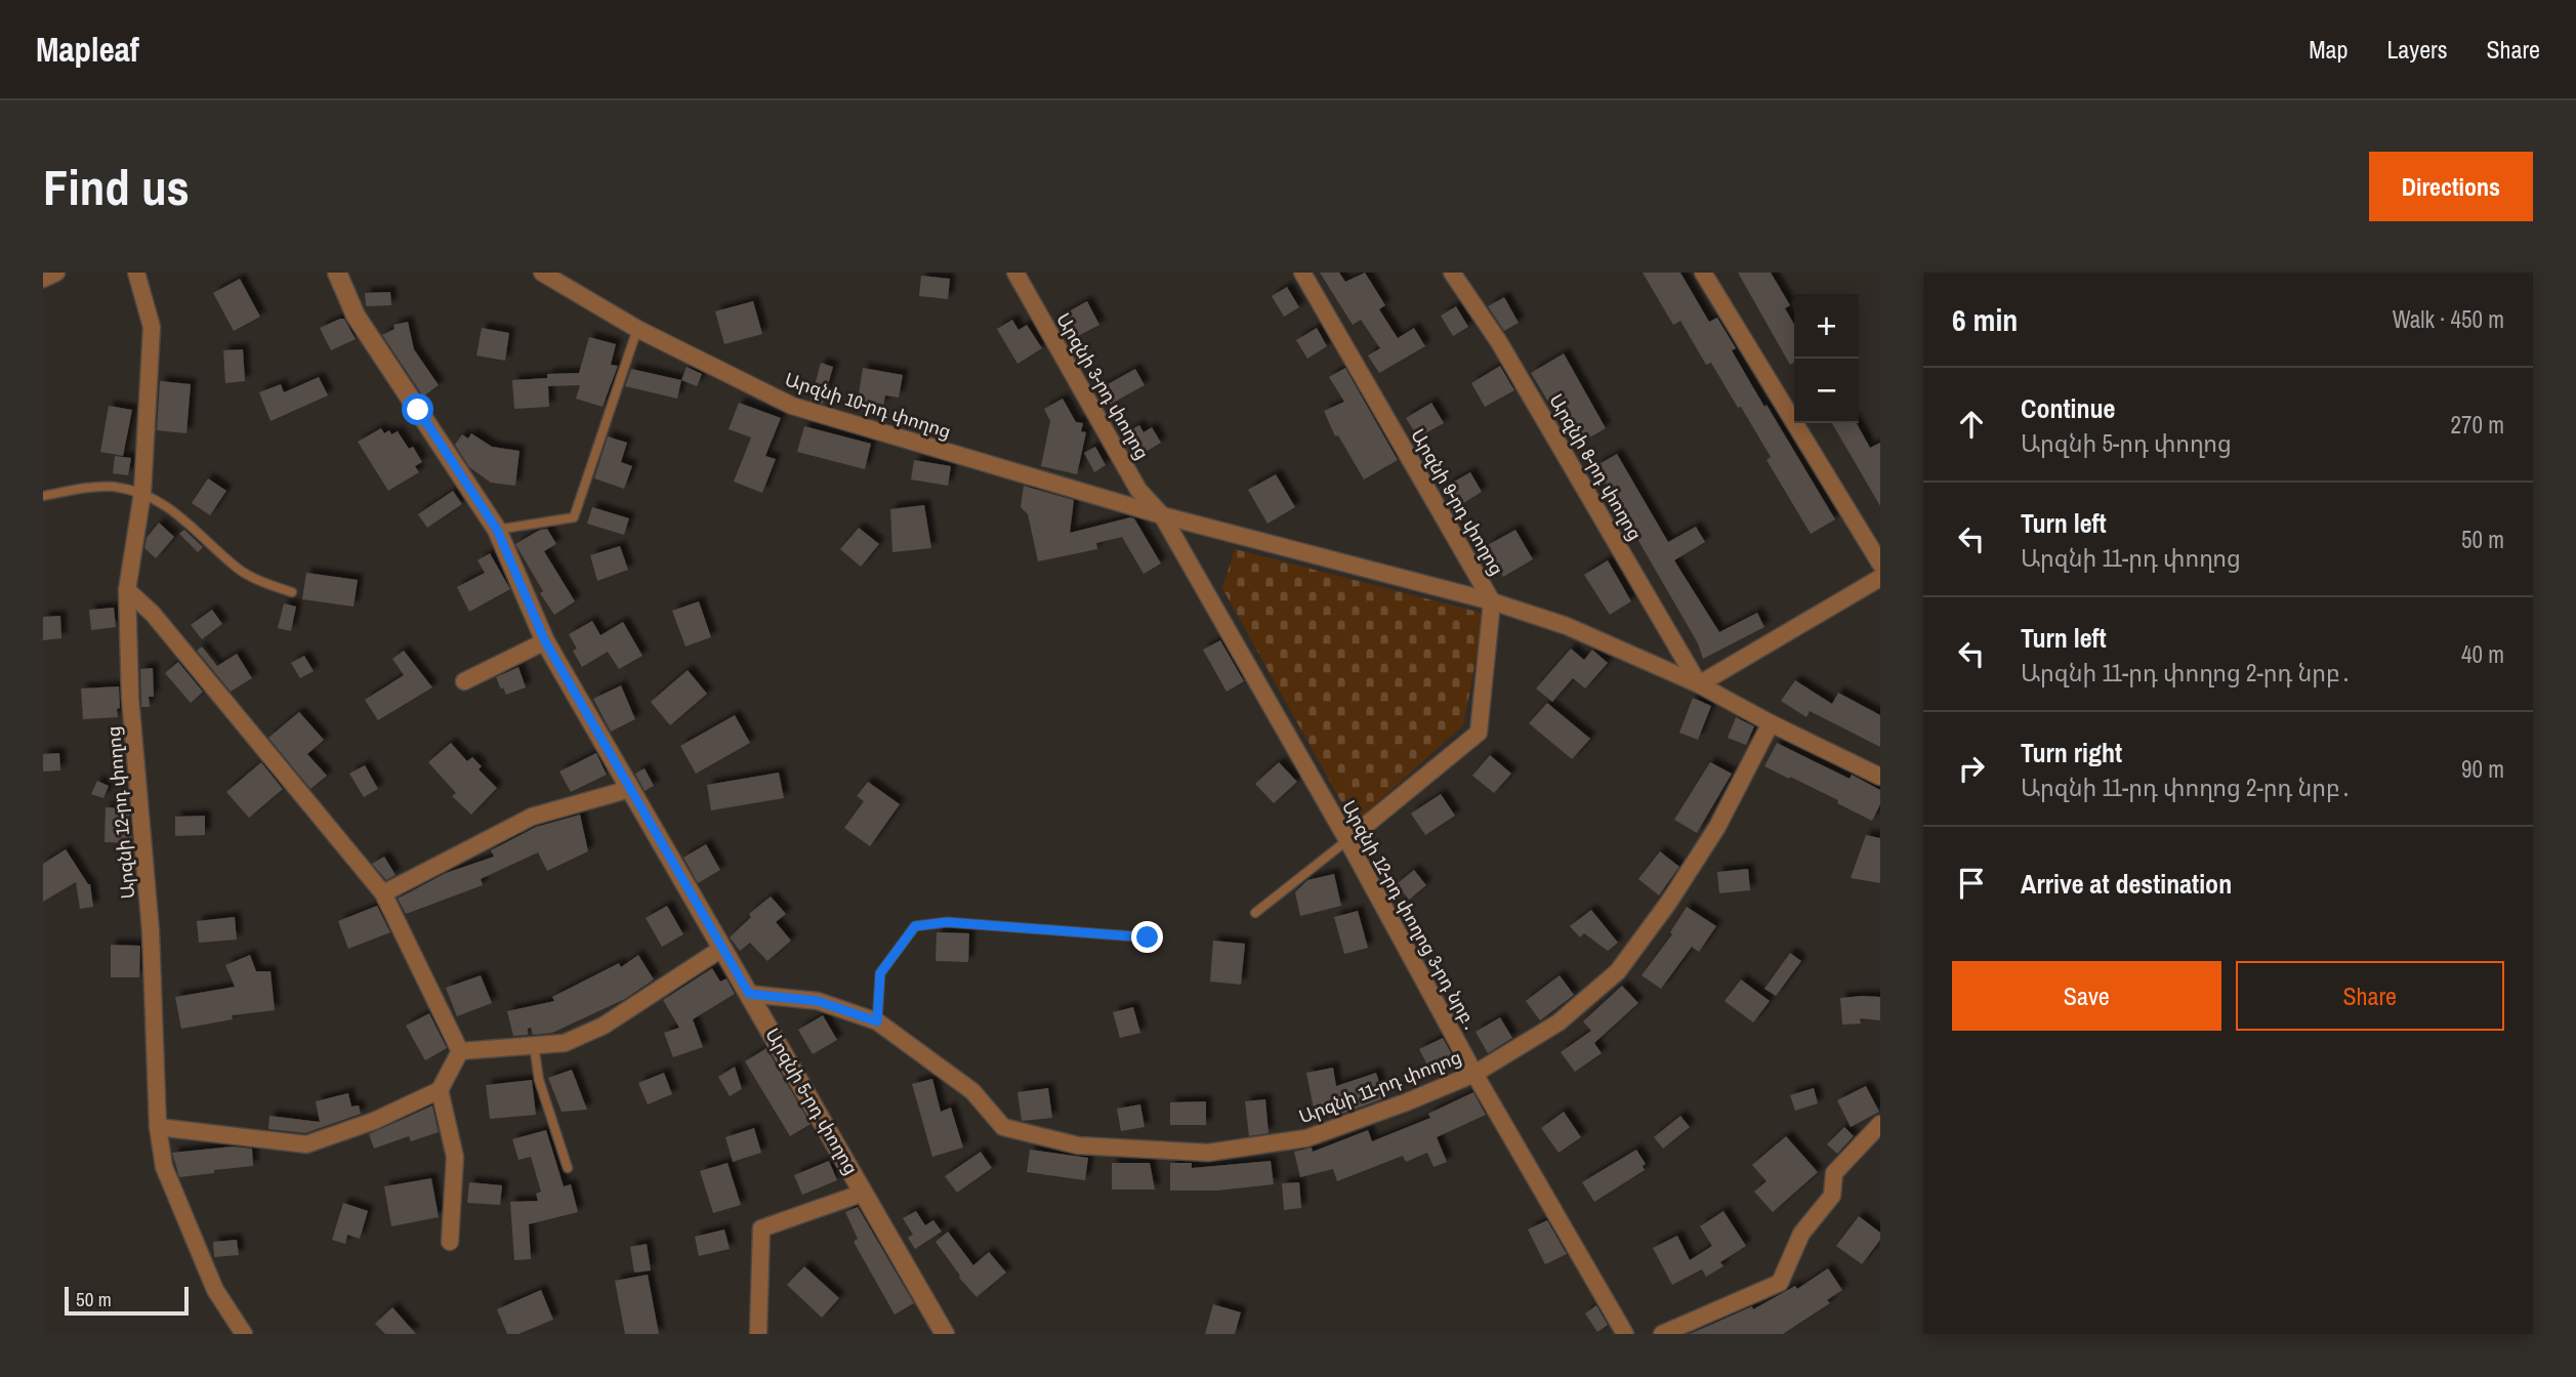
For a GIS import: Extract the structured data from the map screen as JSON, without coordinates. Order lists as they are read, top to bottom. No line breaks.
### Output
{"streets":{"street":["Արզնի 3-րդ փողոց","Արզնի 10-րդ փողոց","Արզնի 8-րդ փողոց","Արզնի 9-րդ փողոց","Արզնի 12-րդ փողոց","Արզնի 12-րդ փողոց 3-րդ նրբ․","Արզնի 11-րդ փողոց","Արզնի 5-րդ փողոց"]},"crossings":[["Արզնի 3-րդ փողոց","Արզնի 10-րդ փողոց"],["Արզնի 3-րդ փողոց","Արզնի 12-րդ փողոց 3-րդ նրբ․"],["Արզնի 10-րդ փողոց","Արզնի 8-րդ փողոց"],["Արզնի 10-րդ փողոց","Արզնի 9-րդ փողոց"],["Արզնի 10-րդ փողոց","Արզնի 12-րդ փողոց 3-րդ նրբ․"],["Արզնի 10-րդ փողոց","Արզնի 11-րդ փողոց"],["Արզնի 9-րդ փողոց","Արզնի 12-րդ փողոց 3-րդ նրբ․"],["Արզնի 12-րդ փողոց 3-րդ նրբ․","Արզնի 11-րդ փողոց"],["Արզնի 11-րդ փողոց","Արզնի 5-րդ փողոց"]],"scale_bar":"50 m","page":{"header":"Mapleaf","nav":["Map","Layers","Share"],"buttons":["Directions",["Save","Share"]],"title":"Find us","heading":["6 min","Walk · 450 m"],"map_buttons":["+","−"],"list":[["Continue","Արզնի 5-րդ փողոց","270 m"],["Turn left","Արզնի 11-րդ փողոց","50 m"],["Turn left","Արզնի 11-րդ փողոց 2-րդ նրբ․","40 m"],["Turn right","Արզնի 11-րդ փողոց 2-րդ նրբ․","90 m"],"Arrive at destination"],"scale":"50 m"}}
